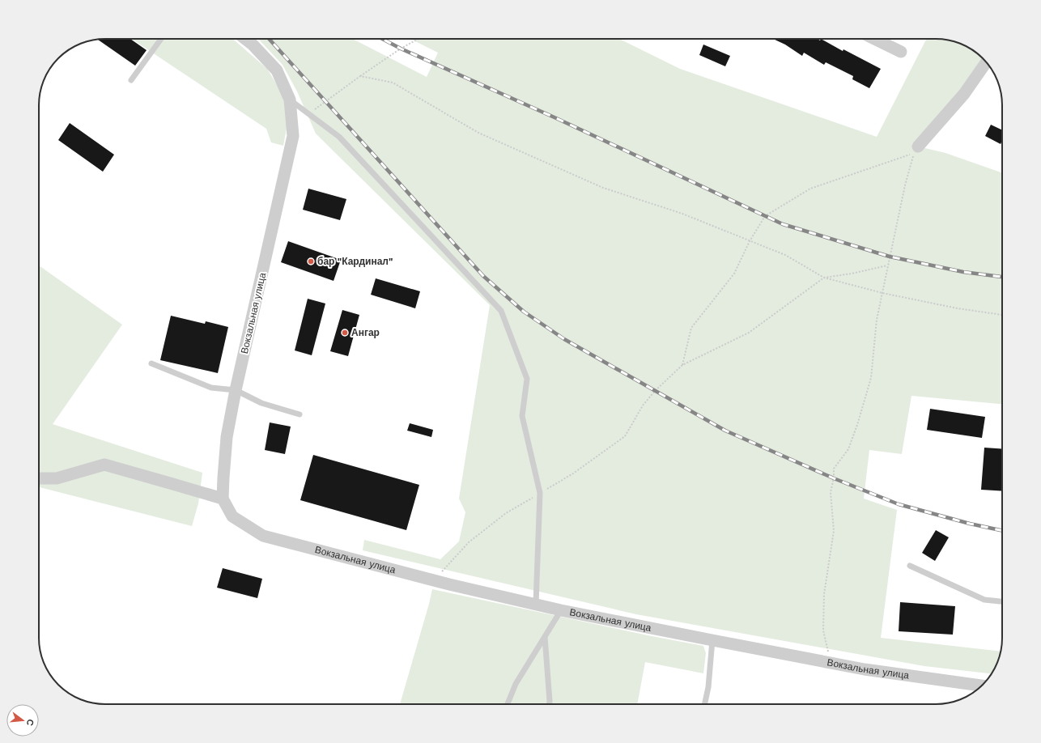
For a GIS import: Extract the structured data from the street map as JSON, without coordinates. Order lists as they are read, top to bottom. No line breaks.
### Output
{"streets":{"street":["Вокзальная улица"]},"places":["бар \"Кардинал\"","Ангар"],"north":"right"}
